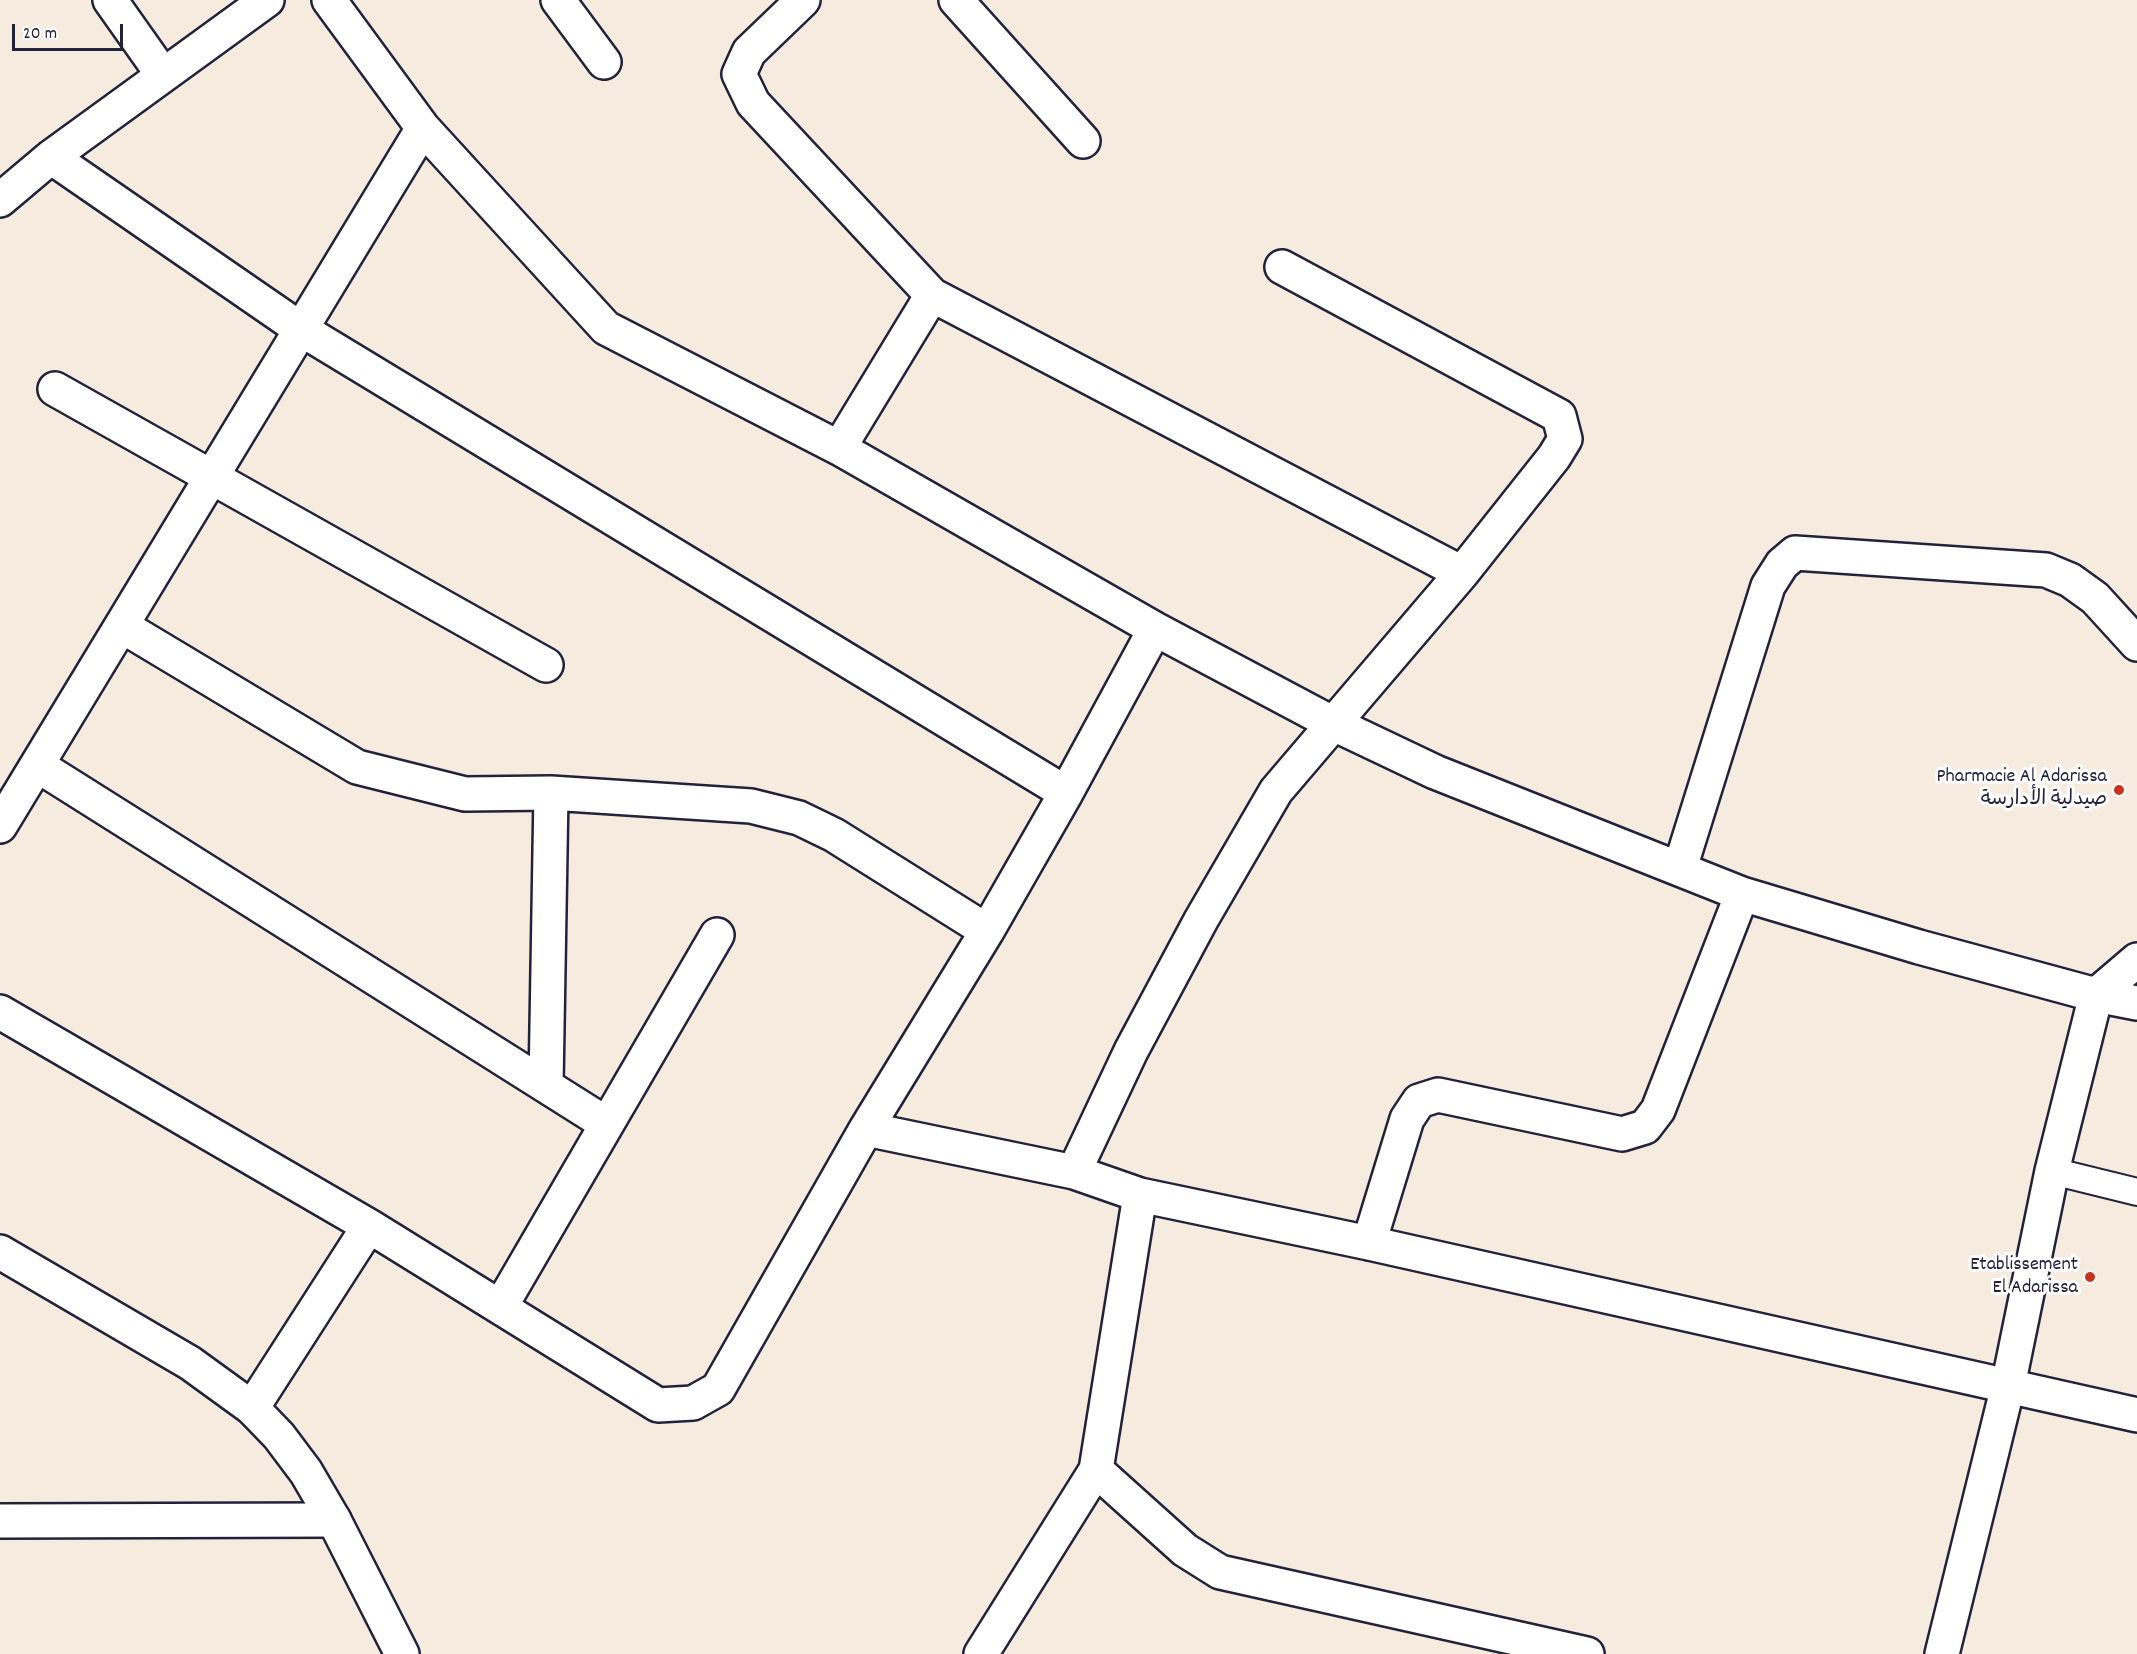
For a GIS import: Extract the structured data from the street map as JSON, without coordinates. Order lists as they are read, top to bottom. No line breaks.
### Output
{"places":["Pharmacie Al Adarissa صيدلية الأدارسة","Etablissement El Adarissa"],"scale_bar":"20 m"}
